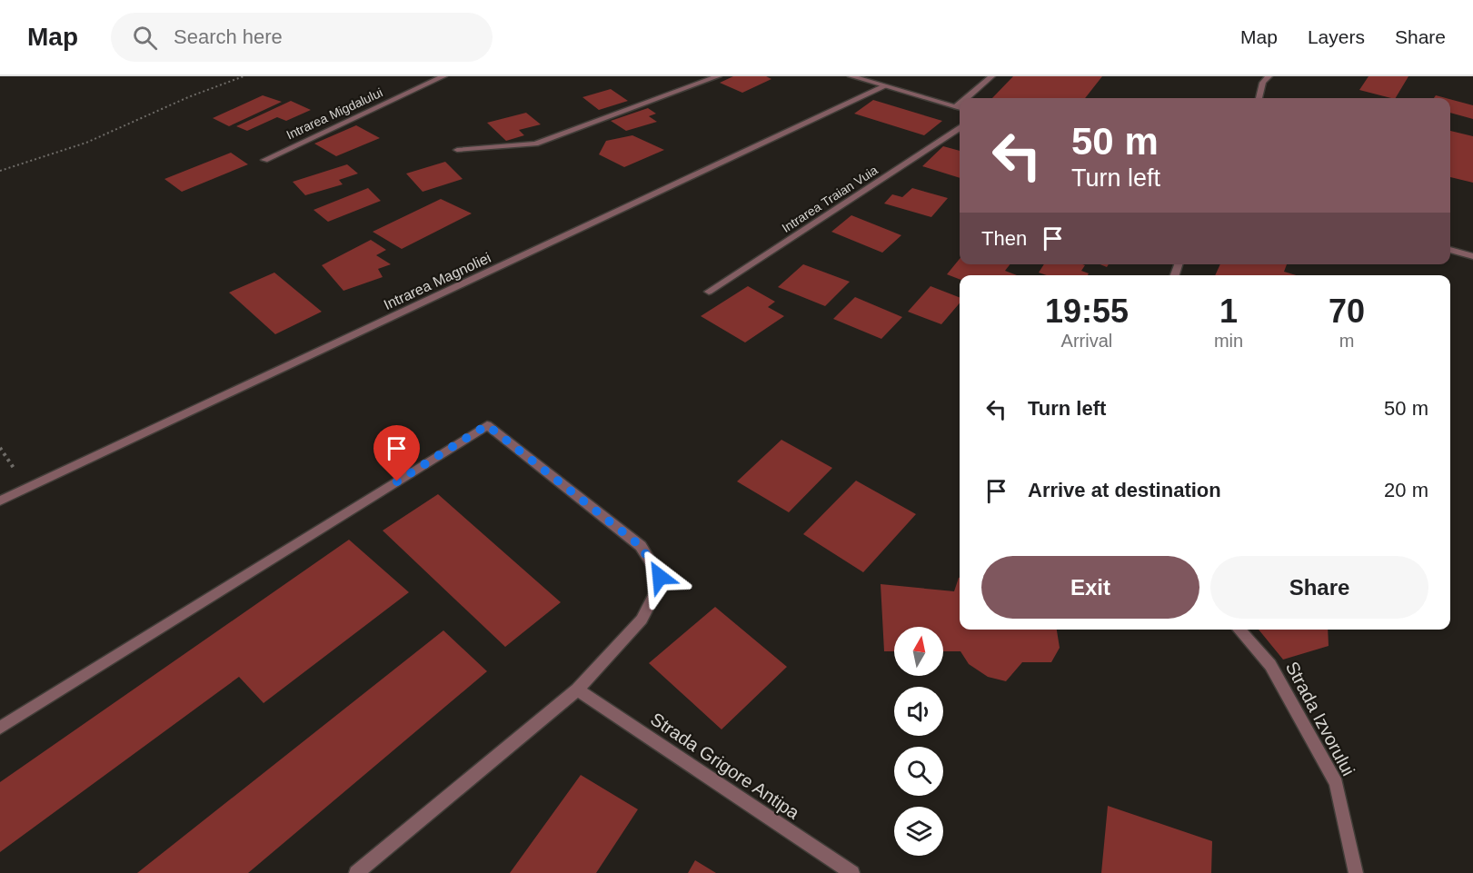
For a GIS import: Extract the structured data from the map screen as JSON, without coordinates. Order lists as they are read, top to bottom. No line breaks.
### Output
{"streets":{"street":["Intrarea Migdalului","Intrarea Traian Vuia","Intrarea Magnoliei","Strada Izvorului","Strada Grigore Antipa"]},"north":"top","page":{"header":"Map","search":"Search here","nav":["Map","Layers","Share"],"turn":["50 m","Turn left"],"then":"Then","eta":["19:55","Arrival","1","min","70","m"],"list":[{"name":"Turn left","value":"50 m"},{"name":"Arrive at destination","value":"20 m"}],"buttons":["Exit","Share"]}}
